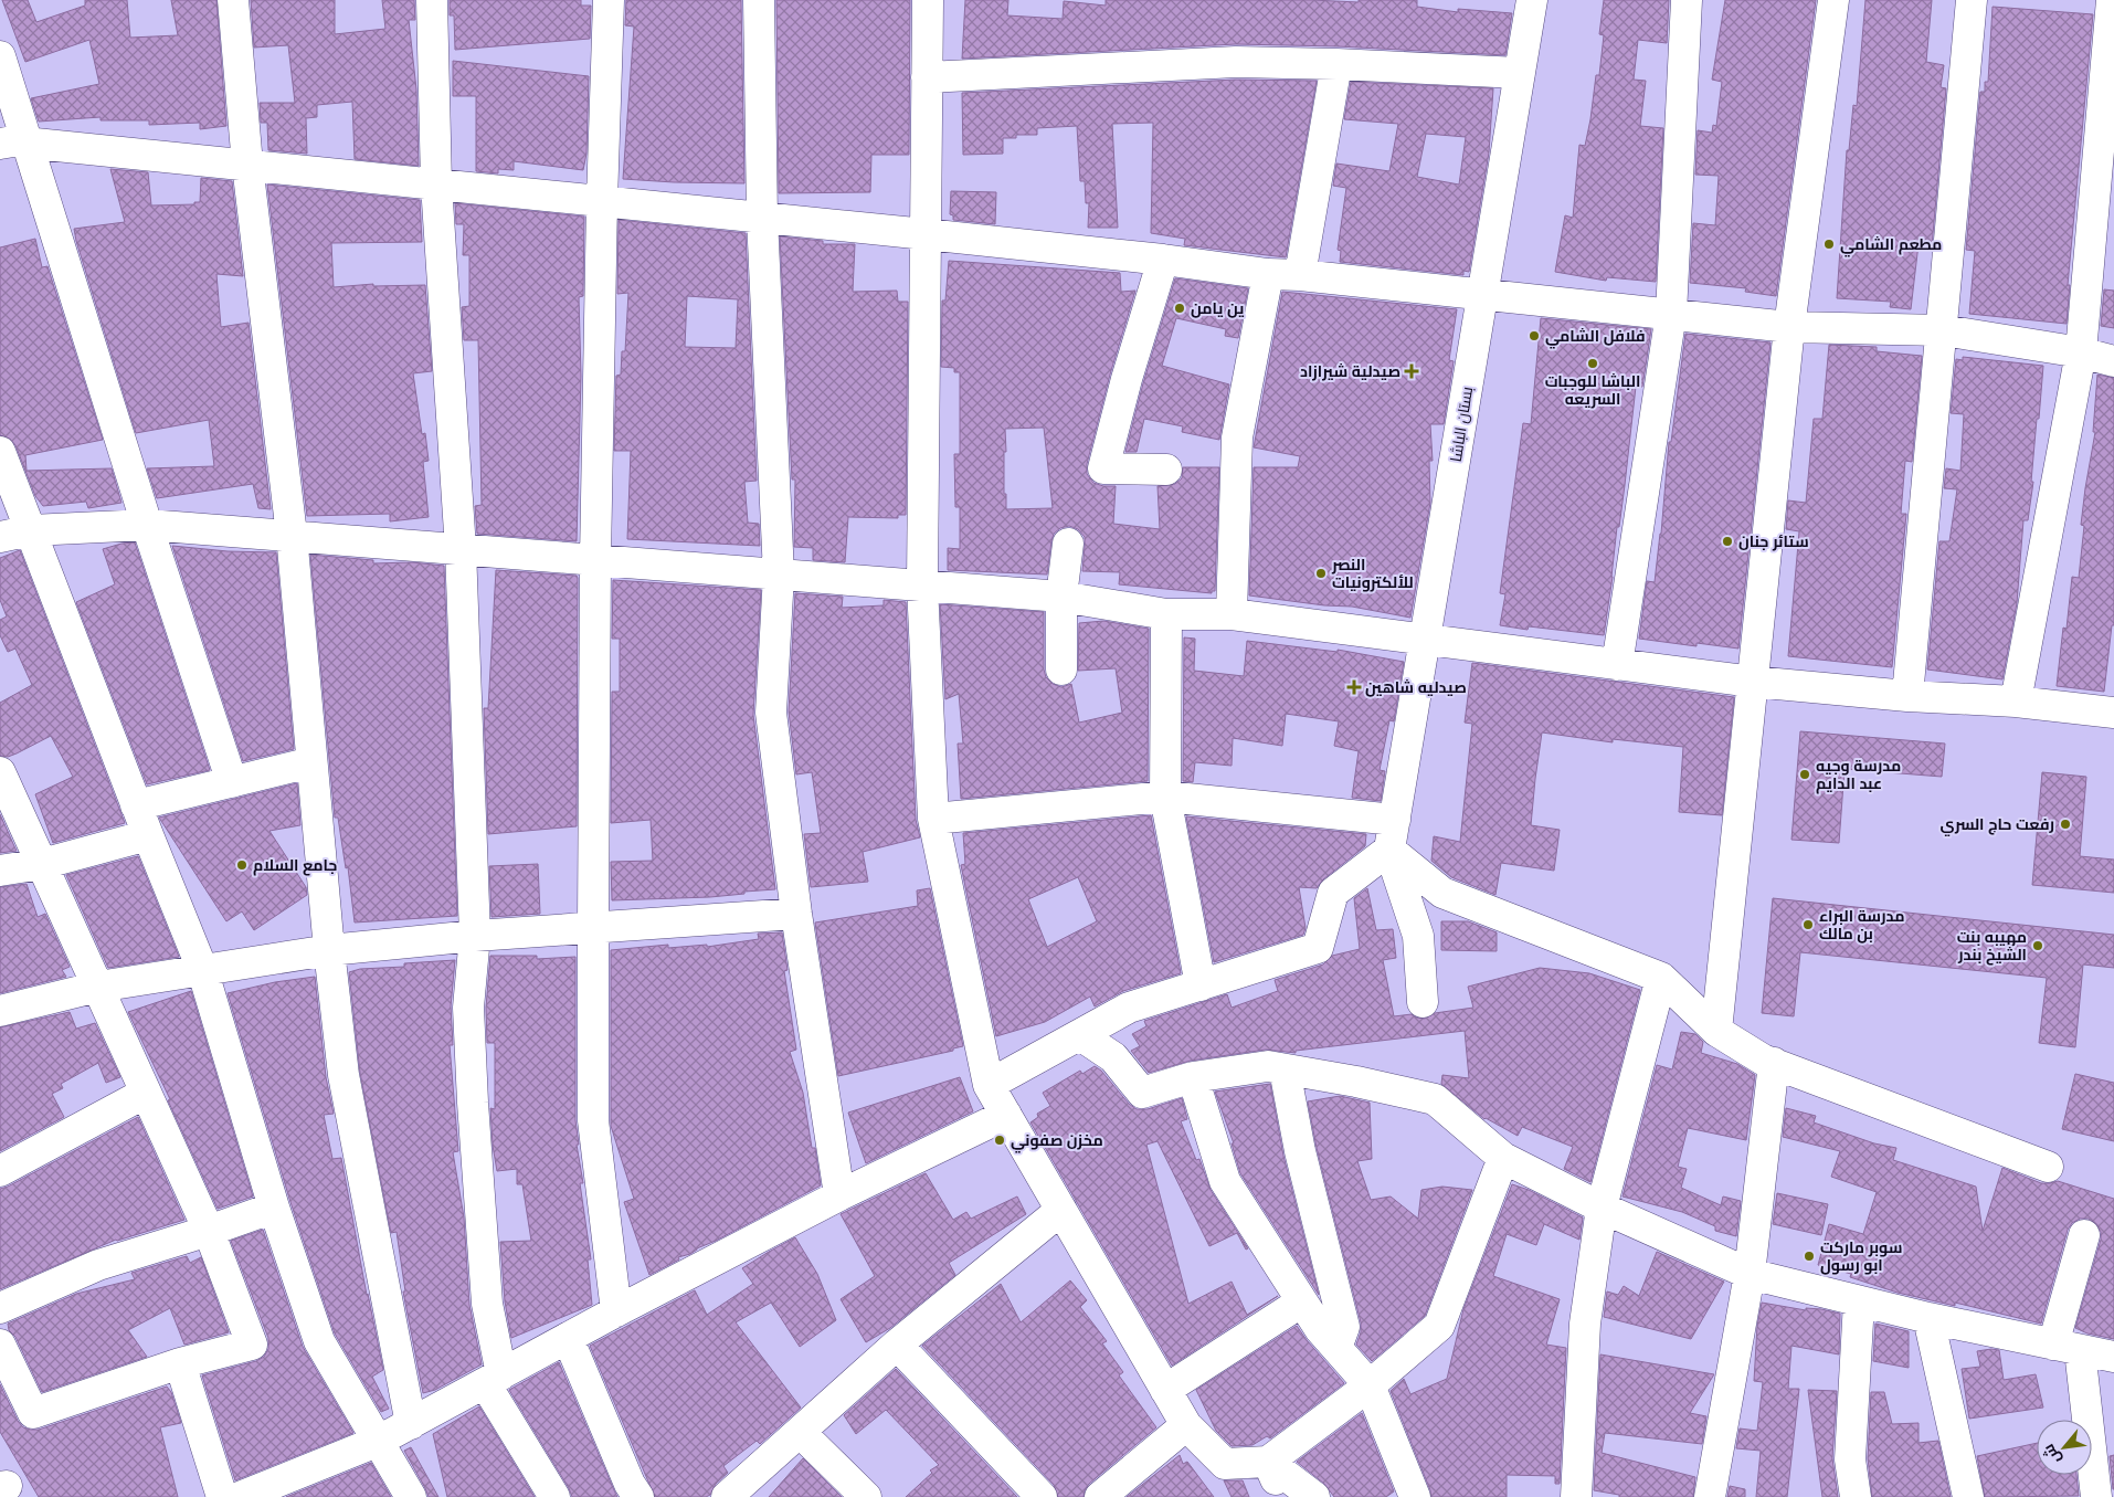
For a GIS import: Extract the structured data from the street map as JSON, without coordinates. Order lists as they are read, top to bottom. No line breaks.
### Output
{"streets":{"street":["بستان الباشا"]},"places":{"other":["مطعم الشامي","ين يامن","فلافل الشامي","الباشا للوجبات السريعه","ستائر جنان","النصر للألكترونيات","مدرسة وجيه عبد الدايم","رفعت حاج السري","جامع السلام","مدرسة البراء بن مالك","مهيبه بنت الشيخ بندر","مخزن صفوني","سوبر ماركت ابو رسول"],"health":["صيدلية شيرازاد","صيدليه شاهين"]},"north":"bottom left"}
